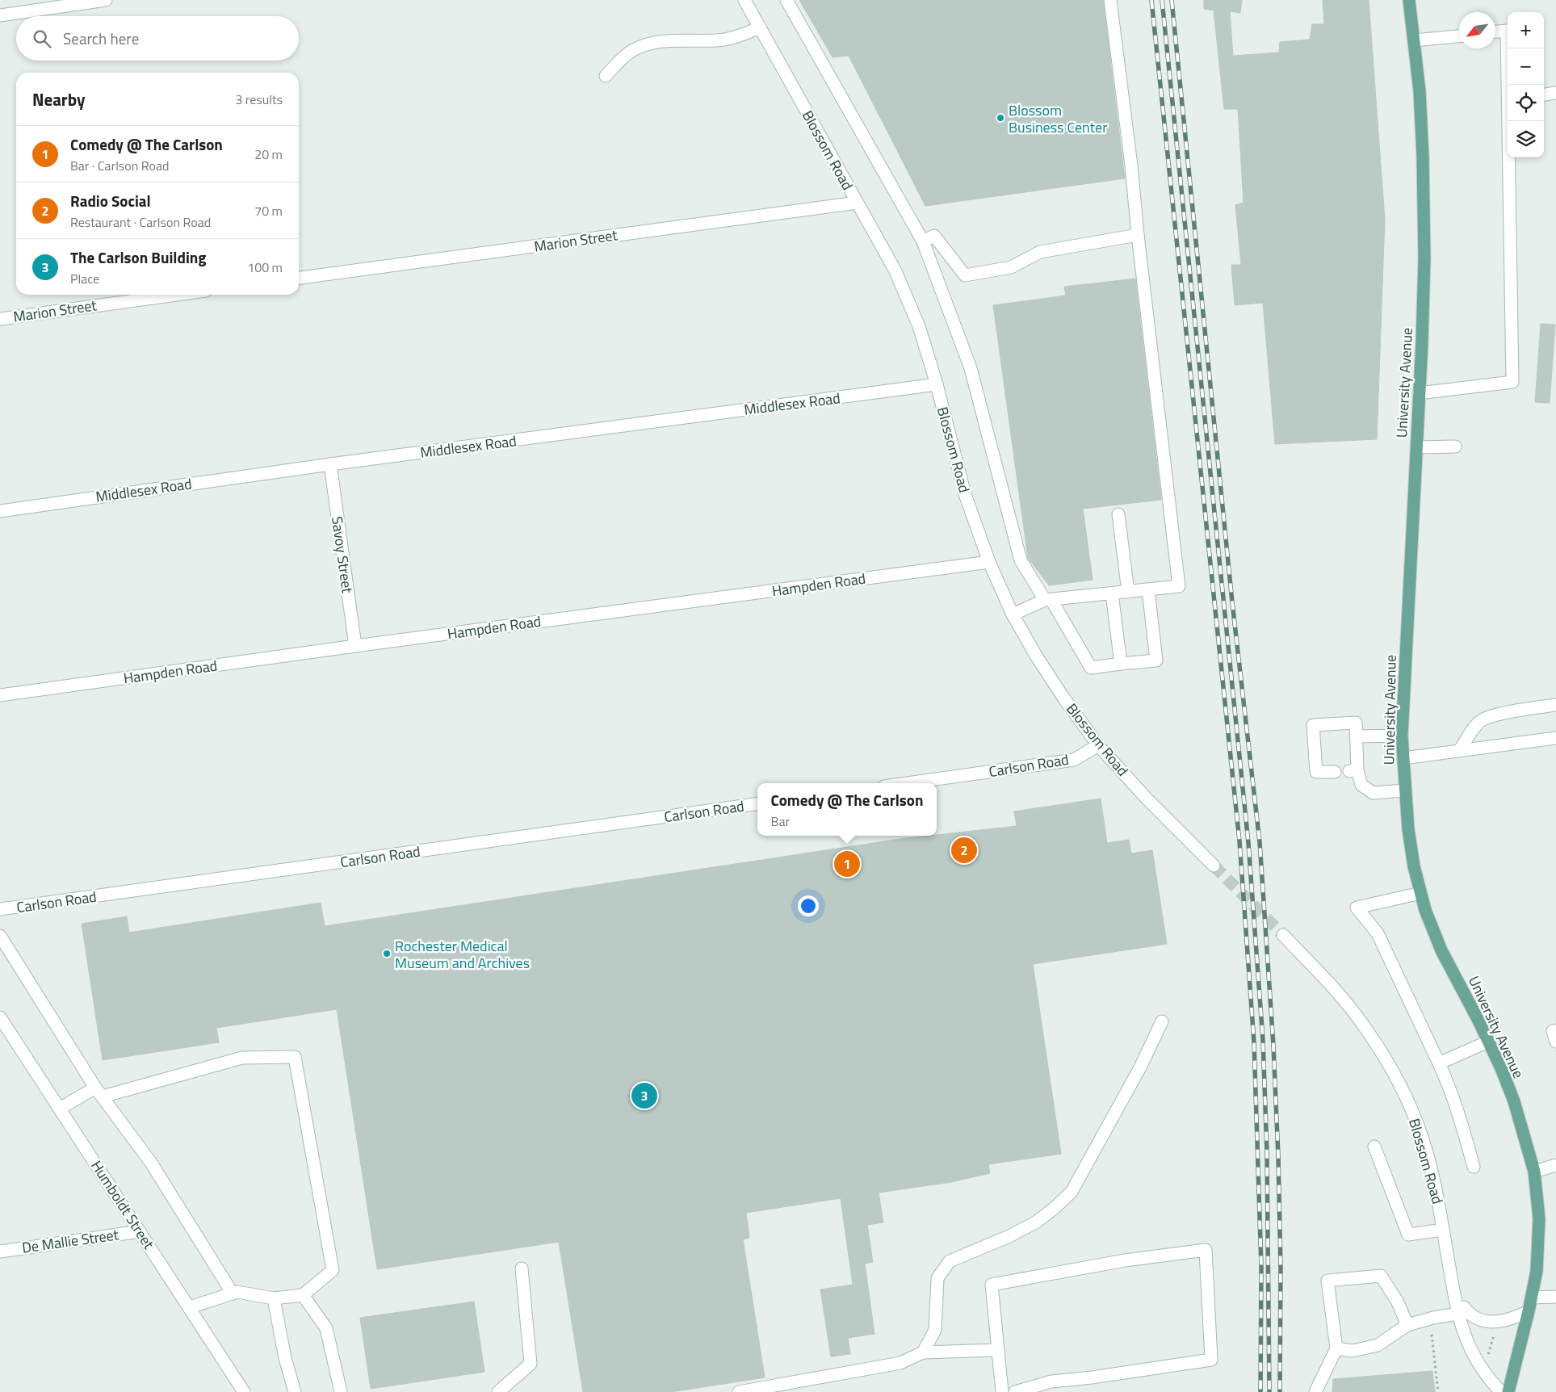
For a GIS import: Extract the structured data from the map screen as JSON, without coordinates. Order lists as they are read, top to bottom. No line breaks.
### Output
{"streets":{"main road":["University Avenue"],"street":["Blossom Road","Marion Street","Middlesex Road","Savoy Street","Hampden Road","Carlson Road","Humboldt Street","De Mallie Street"]},"crossings":[["Blossom Road","Marion Street"],["Blossom Road","Middlesex Road"],["Blossom Road","Hampden Road"],["Blossom Road","Carlson Road"],["Middlesex Road","Savoy Street"],["Savoy Street","Hampden Road"],["Humboldt Street","De Mallie Street"]],"places":["Blossom Business Center","Rochester Medical Museum and Archives"],"north":"bottom left","page":{"map_buttons":["+","−"],"search":"Search here","heading":["Nearby","3 results"],"list":[{"mark":"1","name":"Comedy @ The Carlson","note":"Bar · Carlson Road","value":"20 m"},{"mark":"2","name":"Radio Social","note":"Restaurant · Carlson Road","value":"70 m"},{"mark":"3","name":"The Carlson Building","note":"Place","value":"100 m"}],"popup":["Comedy @ The Carlson","Bar"],"pins":["2","1","3"]}}
